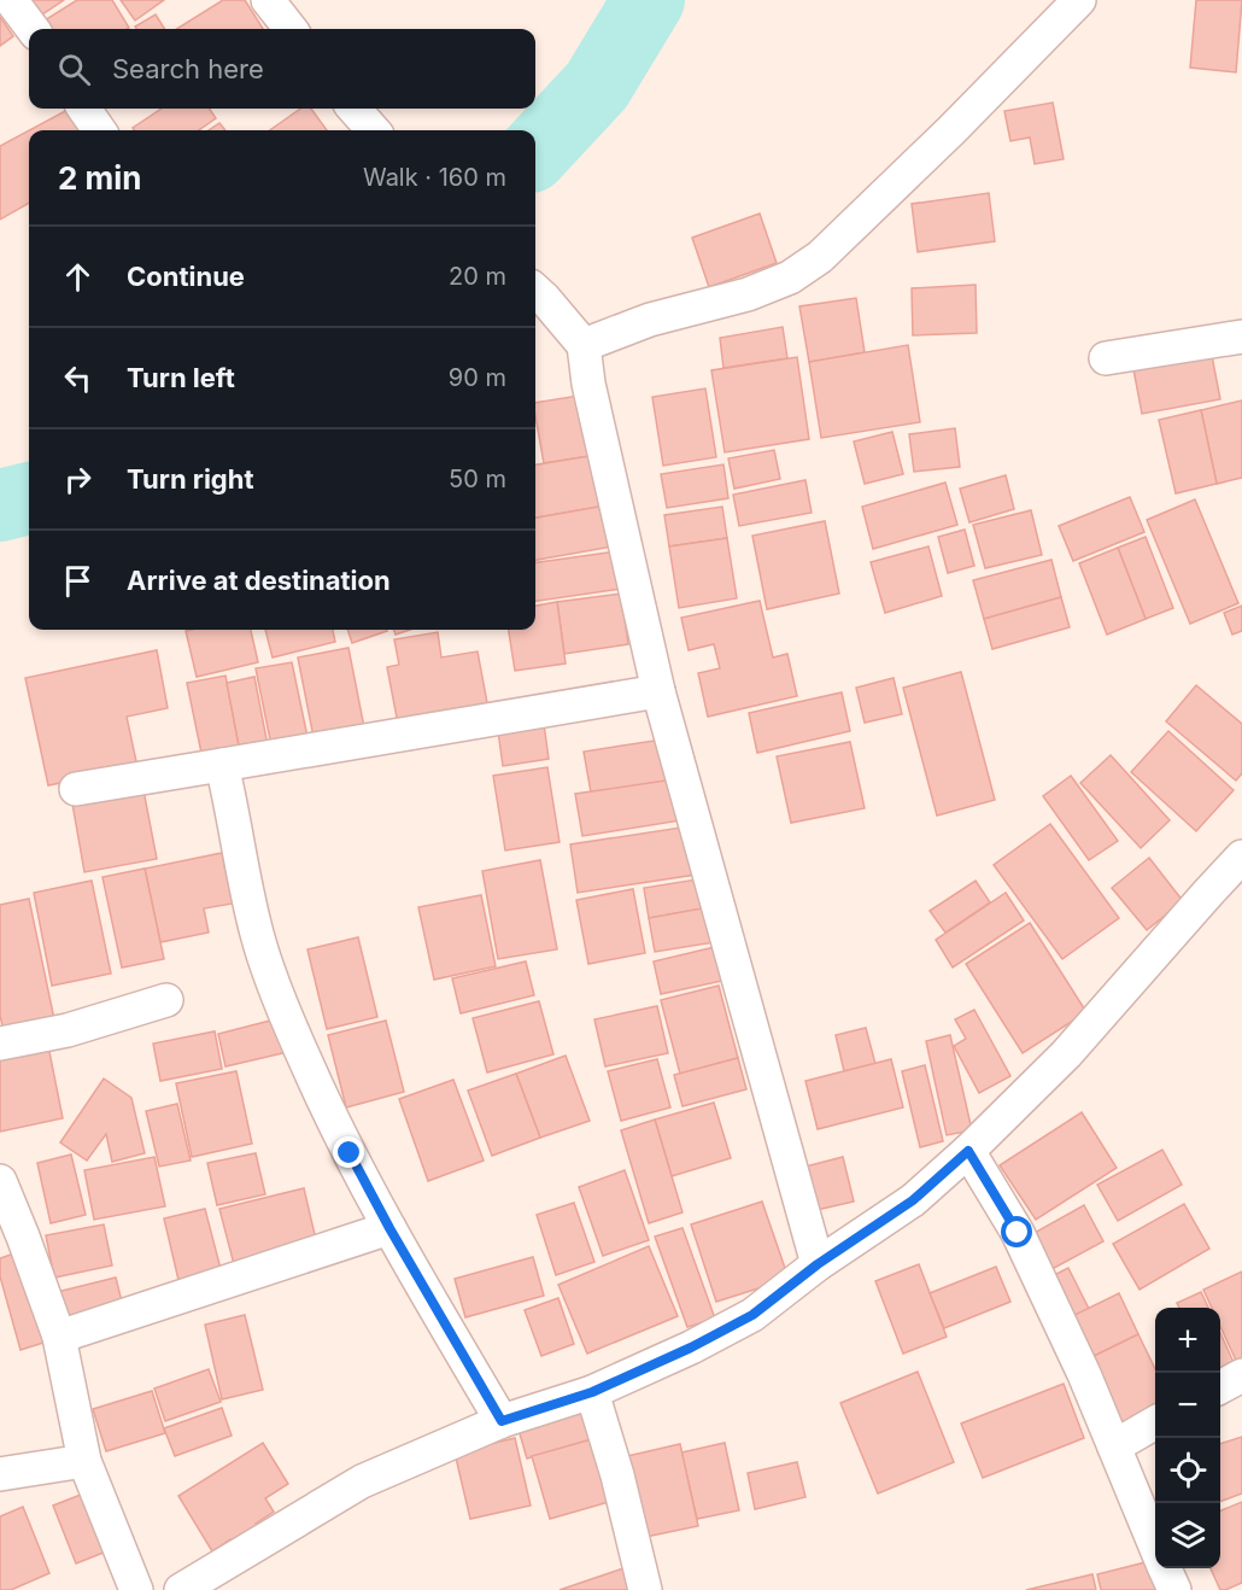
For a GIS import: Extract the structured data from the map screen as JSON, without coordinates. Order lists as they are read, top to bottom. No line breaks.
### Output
{"page":{"search":"Search here","heading":["2 min","Walk · 160 m"],"list":[["Continue","20 m"],["Turn left","90 m"],["Turn right","50 m"],"Arrive at destination"],"map_buttons":["+","−"]}}
